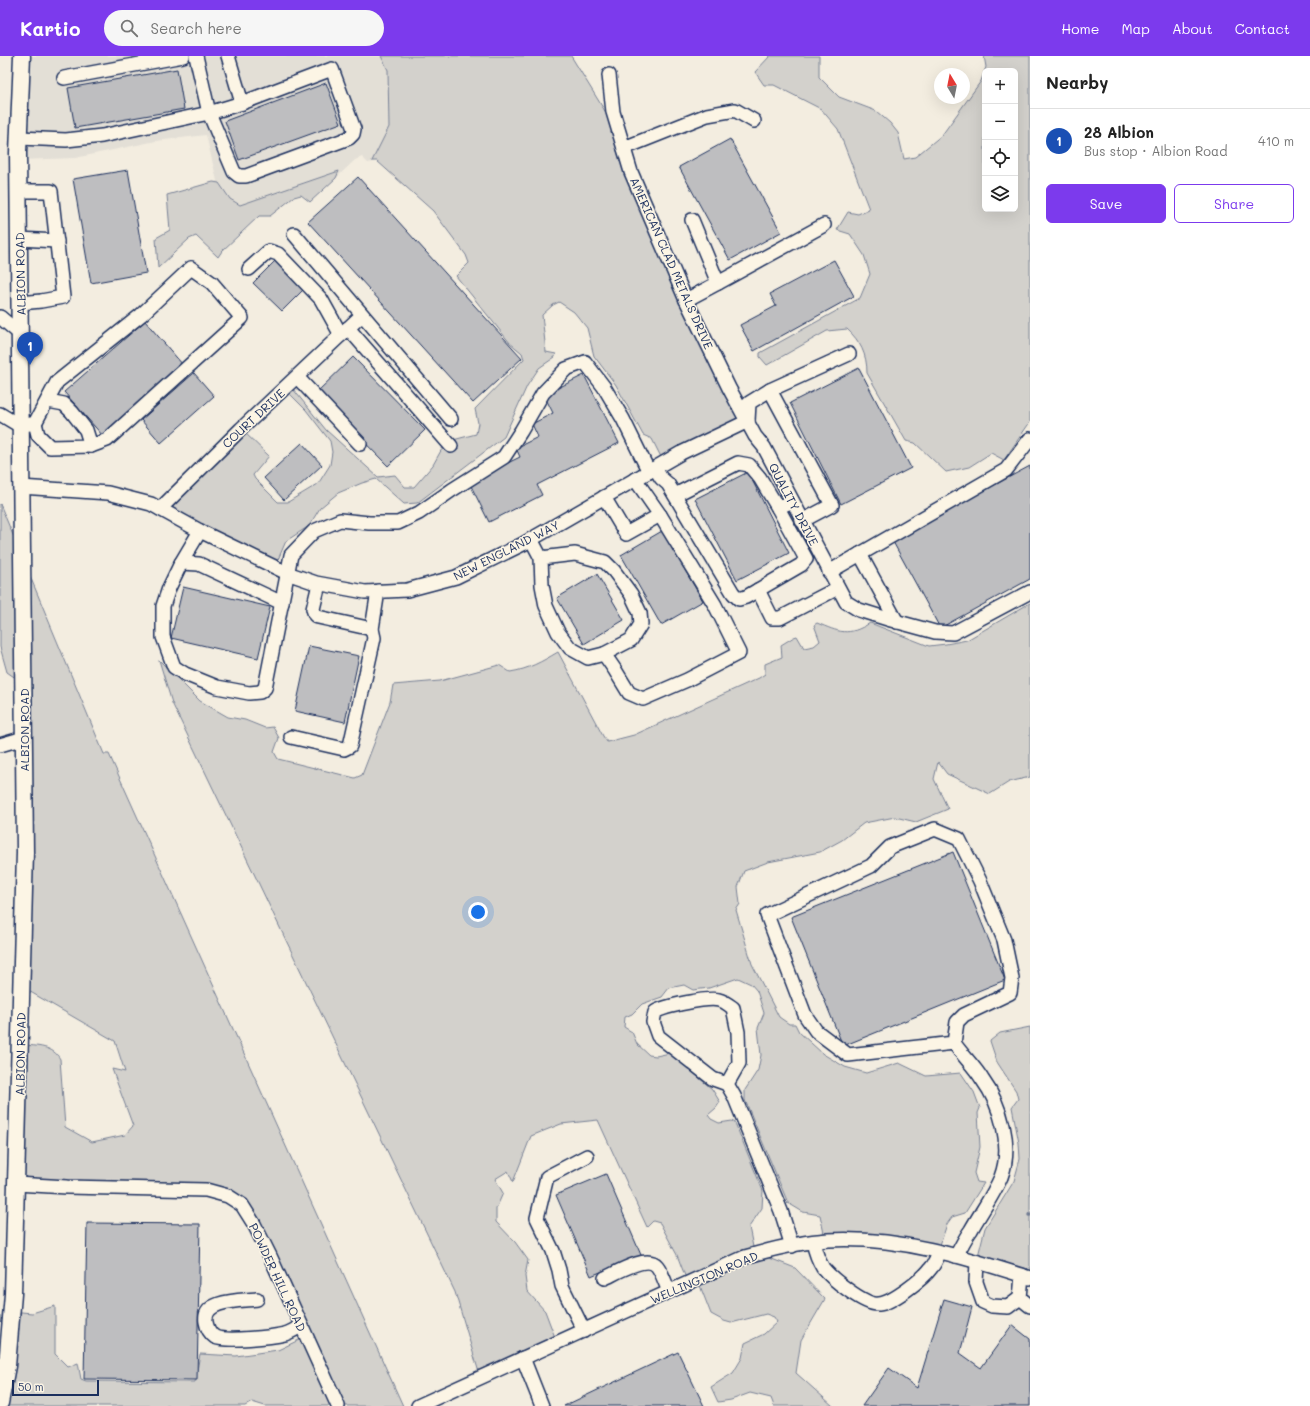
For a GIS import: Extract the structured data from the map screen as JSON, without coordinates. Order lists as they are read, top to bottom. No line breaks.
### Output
{"streets":{"main road":["ALBION ROAD"],"street":["AMERICAN CLAD METALS DRIVE","COURT DRIVE","QUALITY DRIVE","NEW ENGLAND WAY","POWDER HILL ROAD","WELLINGTON ROAD"]},"crossings":[["AMERICAN CLAD METALS DRIVE","QUALITY DRIVE"],["AMERICAN CLAD METALS DRIVE","NEW ENGLAND WAY"],["ALBION ROAD","NEW ENGLAND WAY"],["ALBION ROAD","POWDER HILL ROAD"],["COURT DRIVE","NEW ENGLAND WAY"],["QUALITY DRIVE","NEW ENGLAND WAY"]],"scale_bar":"50 m","north":"top","page":{"header":"Kartio","search":"Search here","nav":["Home","Map","About","Contact"],"heading":"Nearby","map_buttons":["+","−"],"list":[{"mark":"1","name":"28 Albion","note":"Bus stop · Albion Road","value":"410 m"}],"buttons":["Save","Share"],"pins":"1","scale":"50 m"}}
